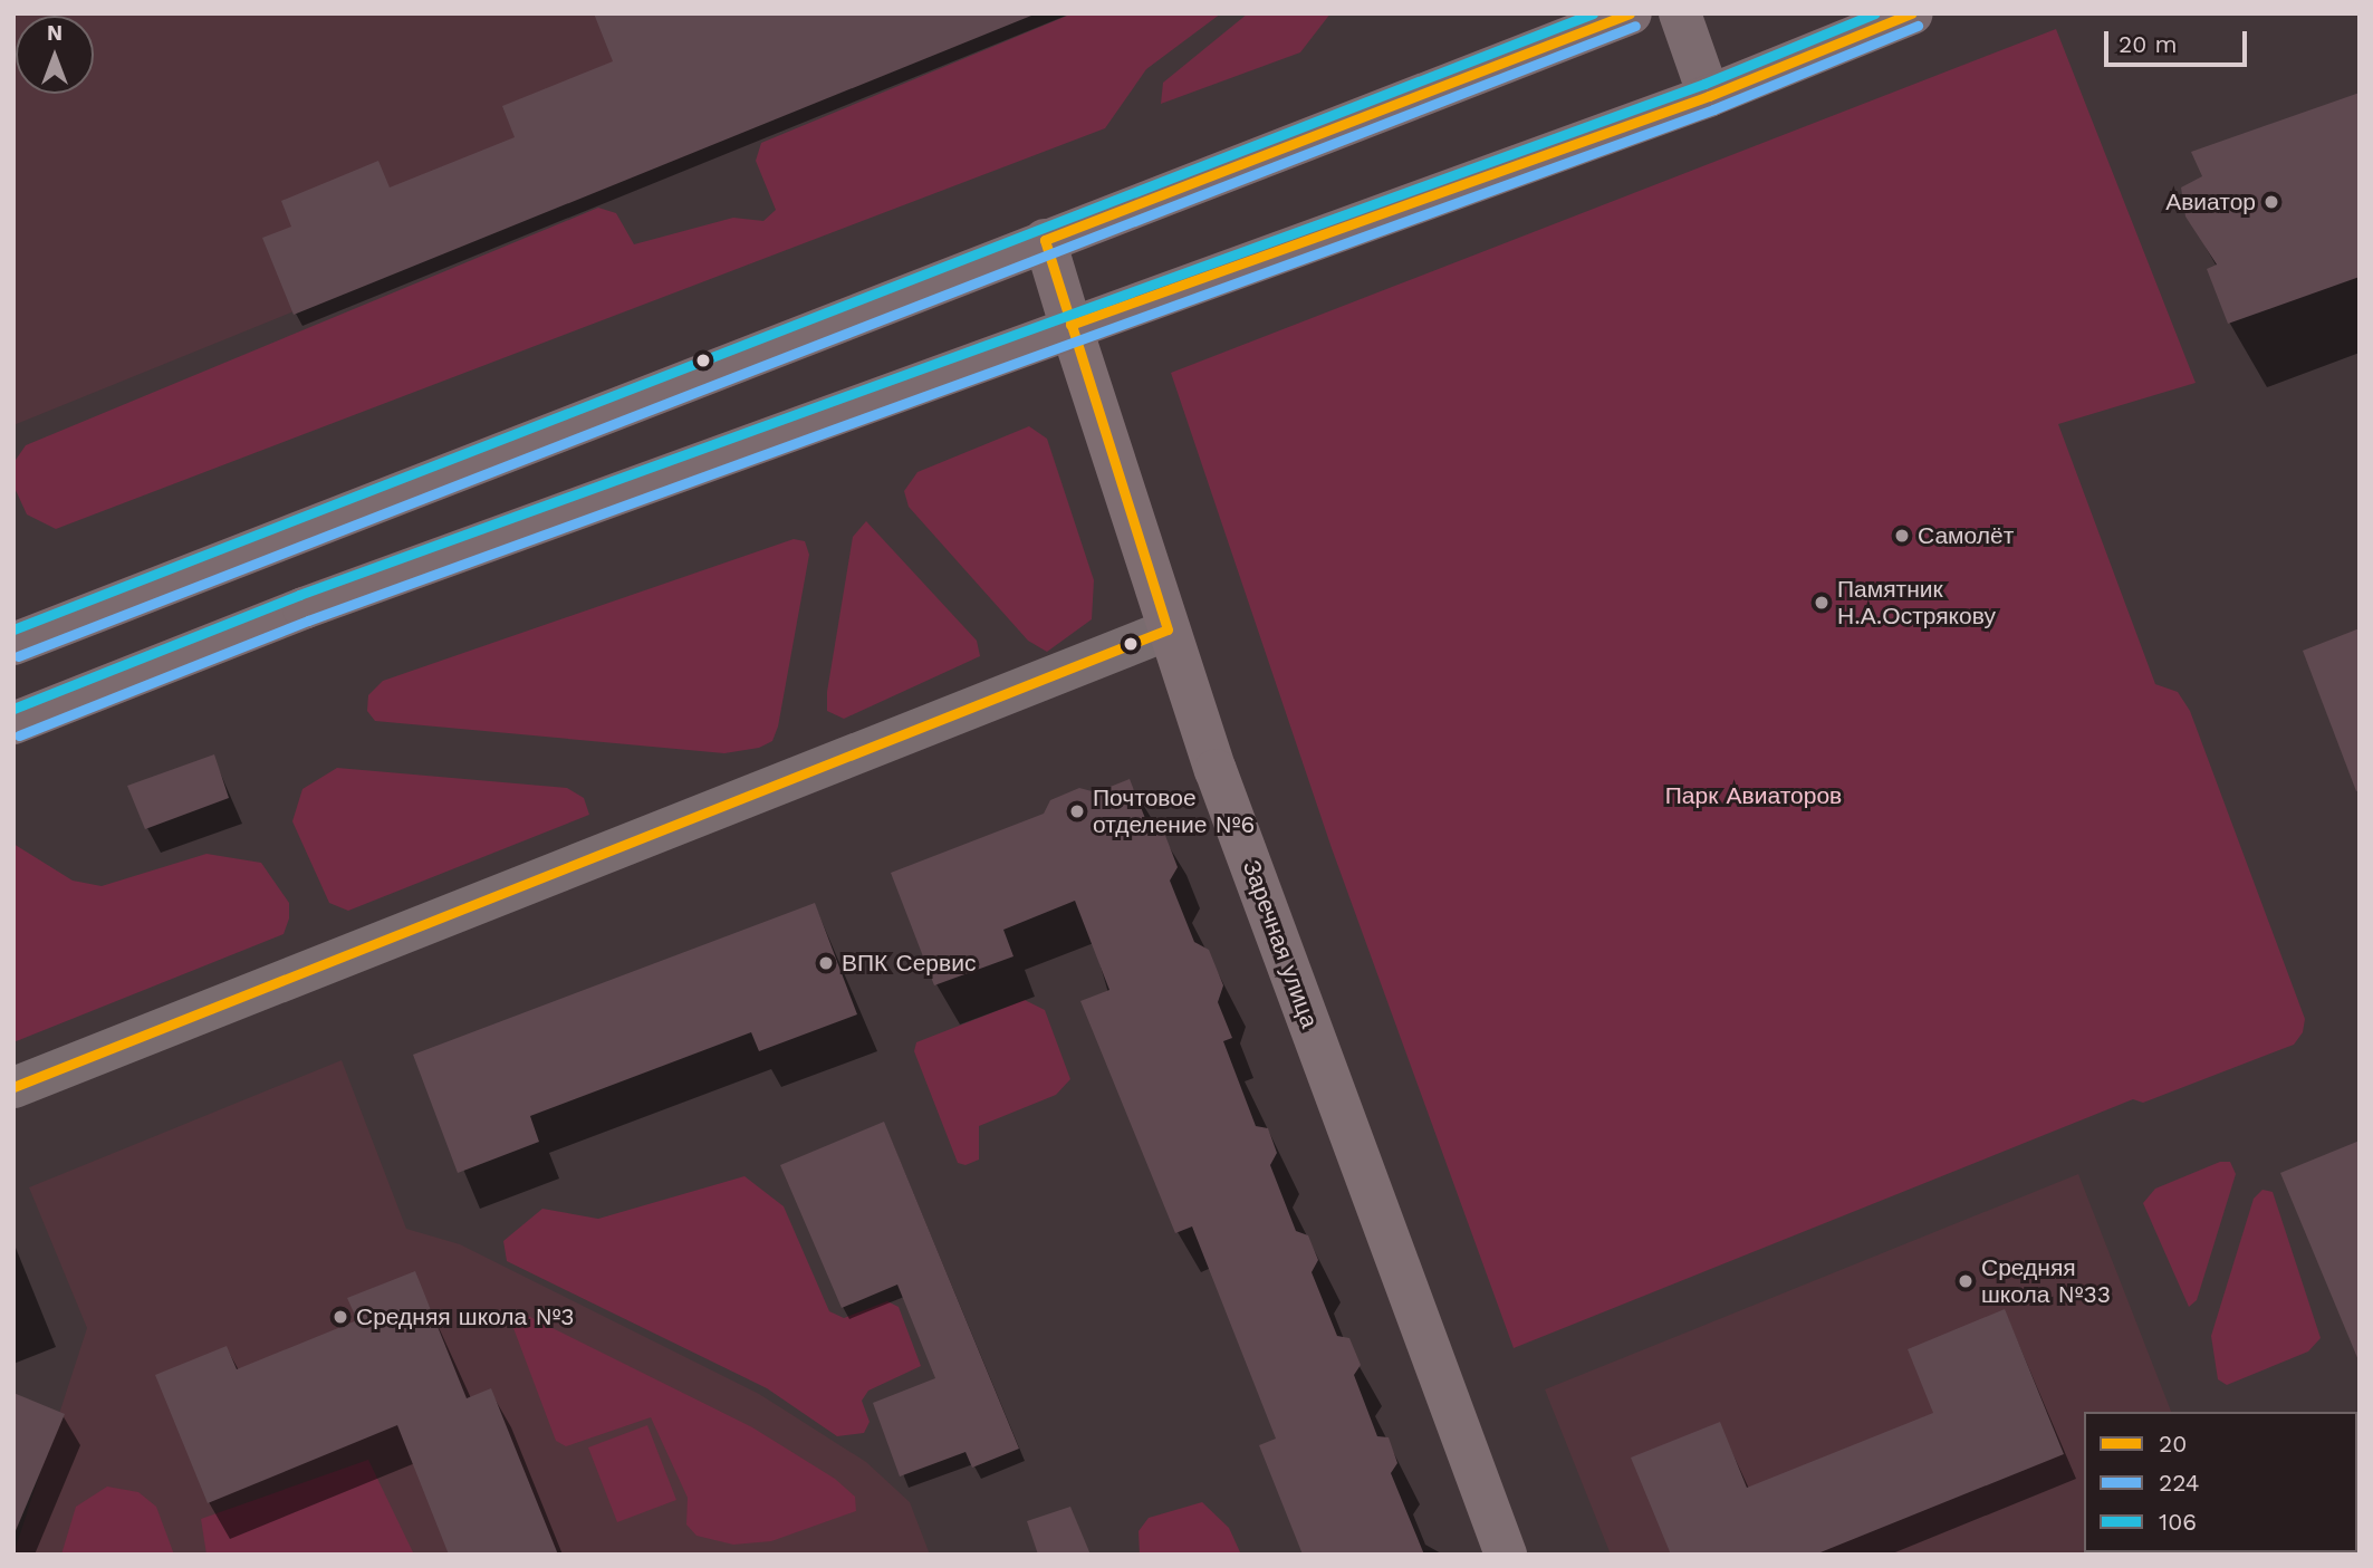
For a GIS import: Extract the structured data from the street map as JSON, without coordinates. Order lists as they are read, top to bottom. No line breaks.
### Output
{"streets":{"main road":["Заречная улица"]},"parks":["Парк Авиаторов"],"places":["Авиатор","Самолёт","Памятник Н.А.Острякову","Почтовое отделение №6","ВПК Сервис","Средняя школа №33","Средняя школа №3"],"lines":["transit line 20","transit line 106","transit line 224"],"legend":["20","224","106"],"scale_bar":"20 m","north":"top"}
